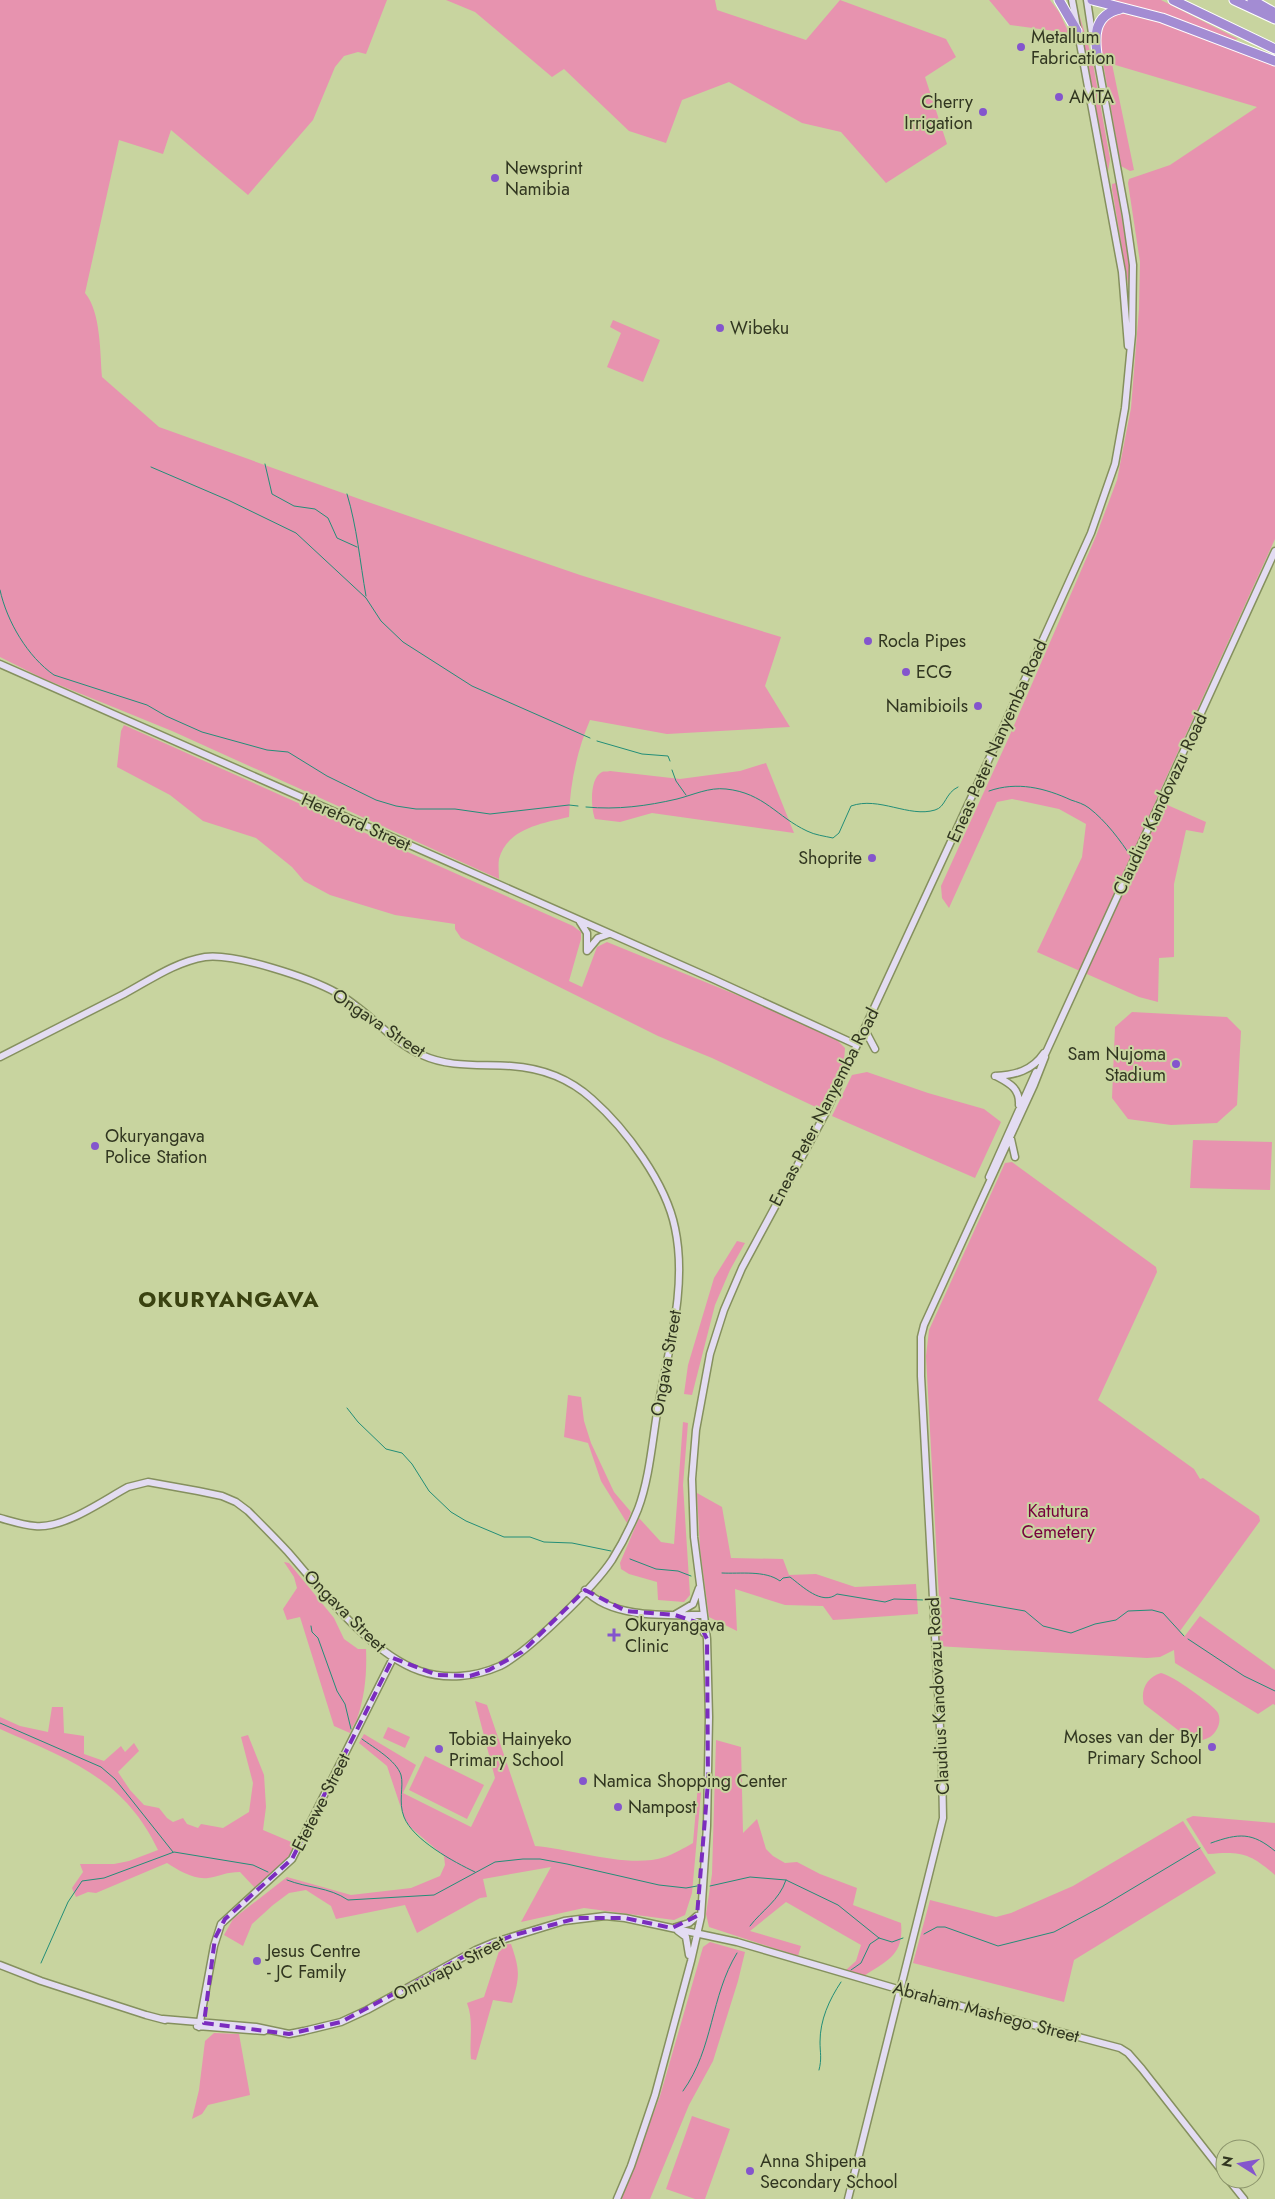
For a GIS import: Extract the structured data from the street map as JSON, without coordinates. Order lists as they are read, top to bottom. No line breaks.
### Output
{"streets":{"street":["Eneas Peter Nanyemba Road","Claudius Kandovazu Road","Hereford Street","Ongava Street","Etetewe Street","Omuvapu Street","Abraham Mashego Street"]},"crossings":[["Eneas Peter Nanyemba Road","Hereford Street"],["Eneas Peter Nanyemba Road","Omuvapu Street"],["Eneas Peter Nanyemba Road","Abraham Mashego Street"],["Claudius Kandovazu Road","Abraham Mashego Street"],["Ongava Street","Etetewe Street"],["Etetewe Street","Omuvapu Street"],["Omuvapu Street","Abraham Mashego Street"]],"districts":["OKURYANGAVA"],"parks":["Katutura Cemetery"],"places":{"other":["Metallum Fabrication","AMTA","Cherry Irrigation","Newsprint Namibia","Wibeku","Rocla Pipes","ECG","Namibioils","Shoprite","Sam Nujoma Stadium","Okuryangava Police Station","Moses van der Byl Primary School","Tobias Hainyeko Primary School","Namica Shopping Center","Nampost","Jesus Centre - JC Family","Anna Shipena Secondary School"],"health":["Okuryangava Clinic"]},"north":"left"}
